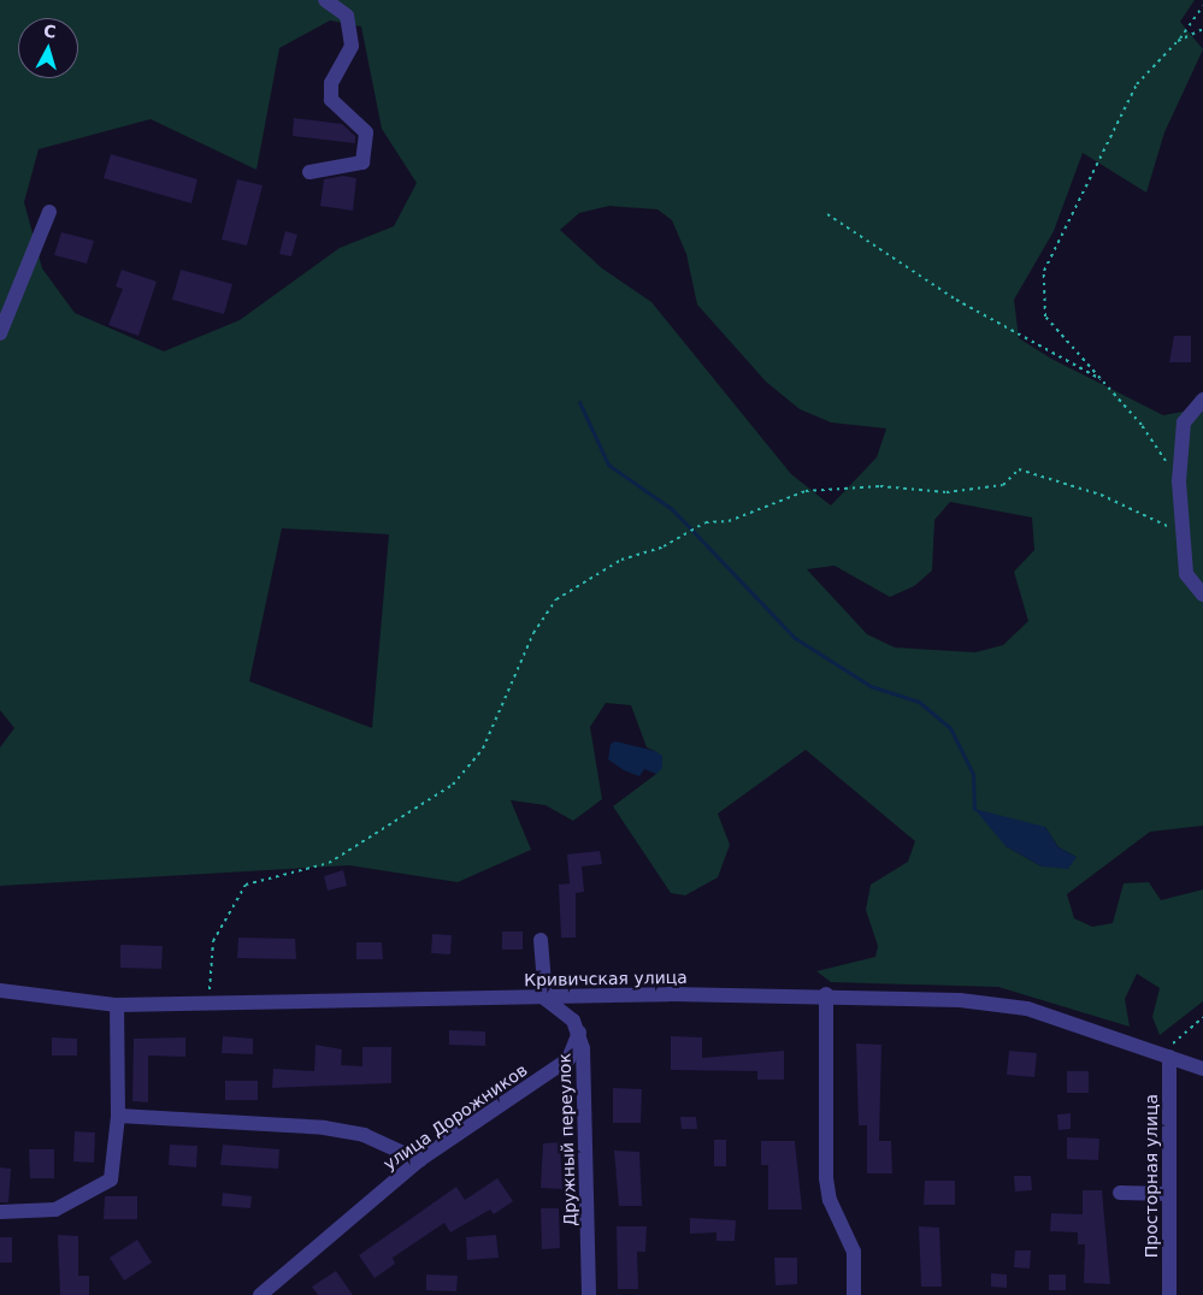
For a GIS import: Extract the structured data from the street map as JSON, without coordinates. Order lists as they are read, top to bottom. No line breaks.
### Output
{"streets":{"street":["Кривичская улица","улица Дорожников","Дружный переулок","Просторная улица"]},"crossings":[["Кривичская улица","Дружный переулок"],["Кривичская улица","Просторная улица"],["улица Дорожников","Дружный переулок"]],"north":"top"}
